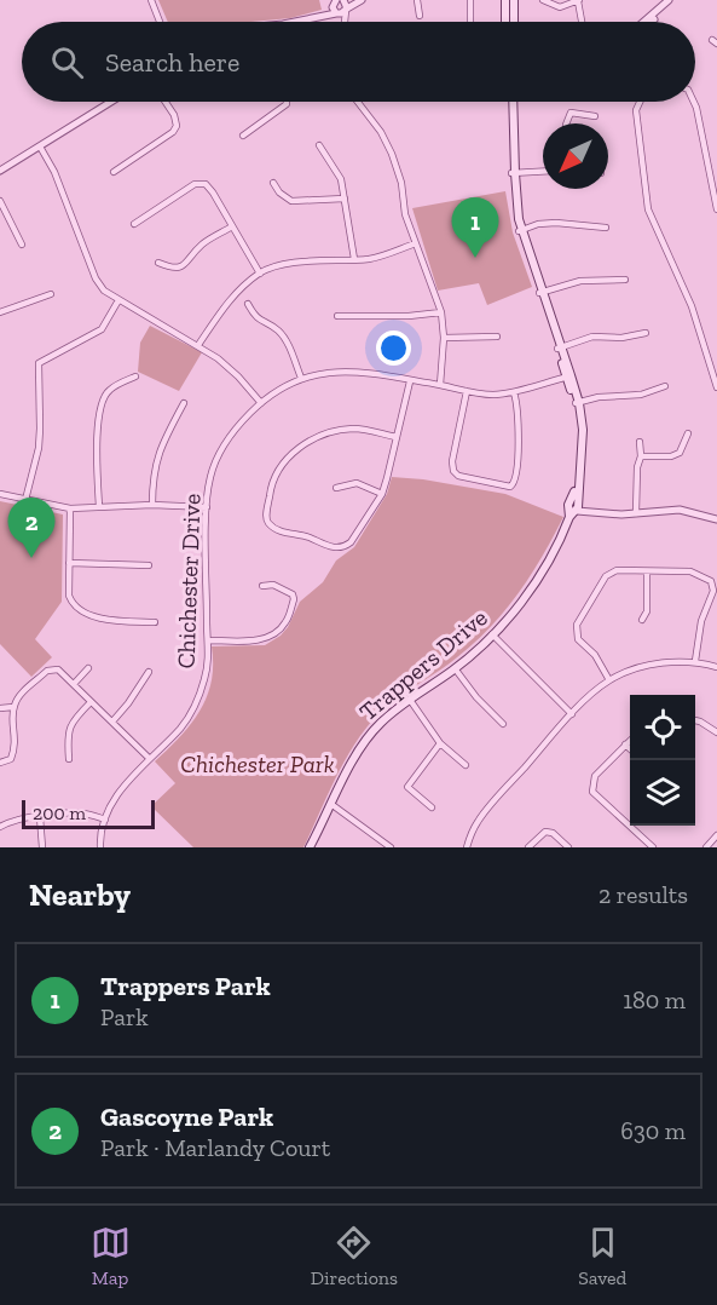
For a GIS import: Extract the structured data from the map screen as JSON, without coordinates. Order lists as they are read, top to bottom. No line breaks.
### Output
{"streets":{"main road":["Trappers Drive"],"street":["Chichester Drive"]},"crossings":[["Chichester Drive","Trappers Drive"]],"parks":["Chichester Park"],"scale_bar":"200 m","north":"bottom left","page":{"search":"Search here","pins":["1","2"],"scale":"200 m","heading":["Nearby","2 results"],"list":[{"mark":"1","name":"Trappers Park","note":"Park","value":"180 m"},{"mark":"2","name":"Gascoyne Park","note":"Park · Marlandy Court","value":"630 m"}],"nav":["Map","Directions","Saved"]}}
